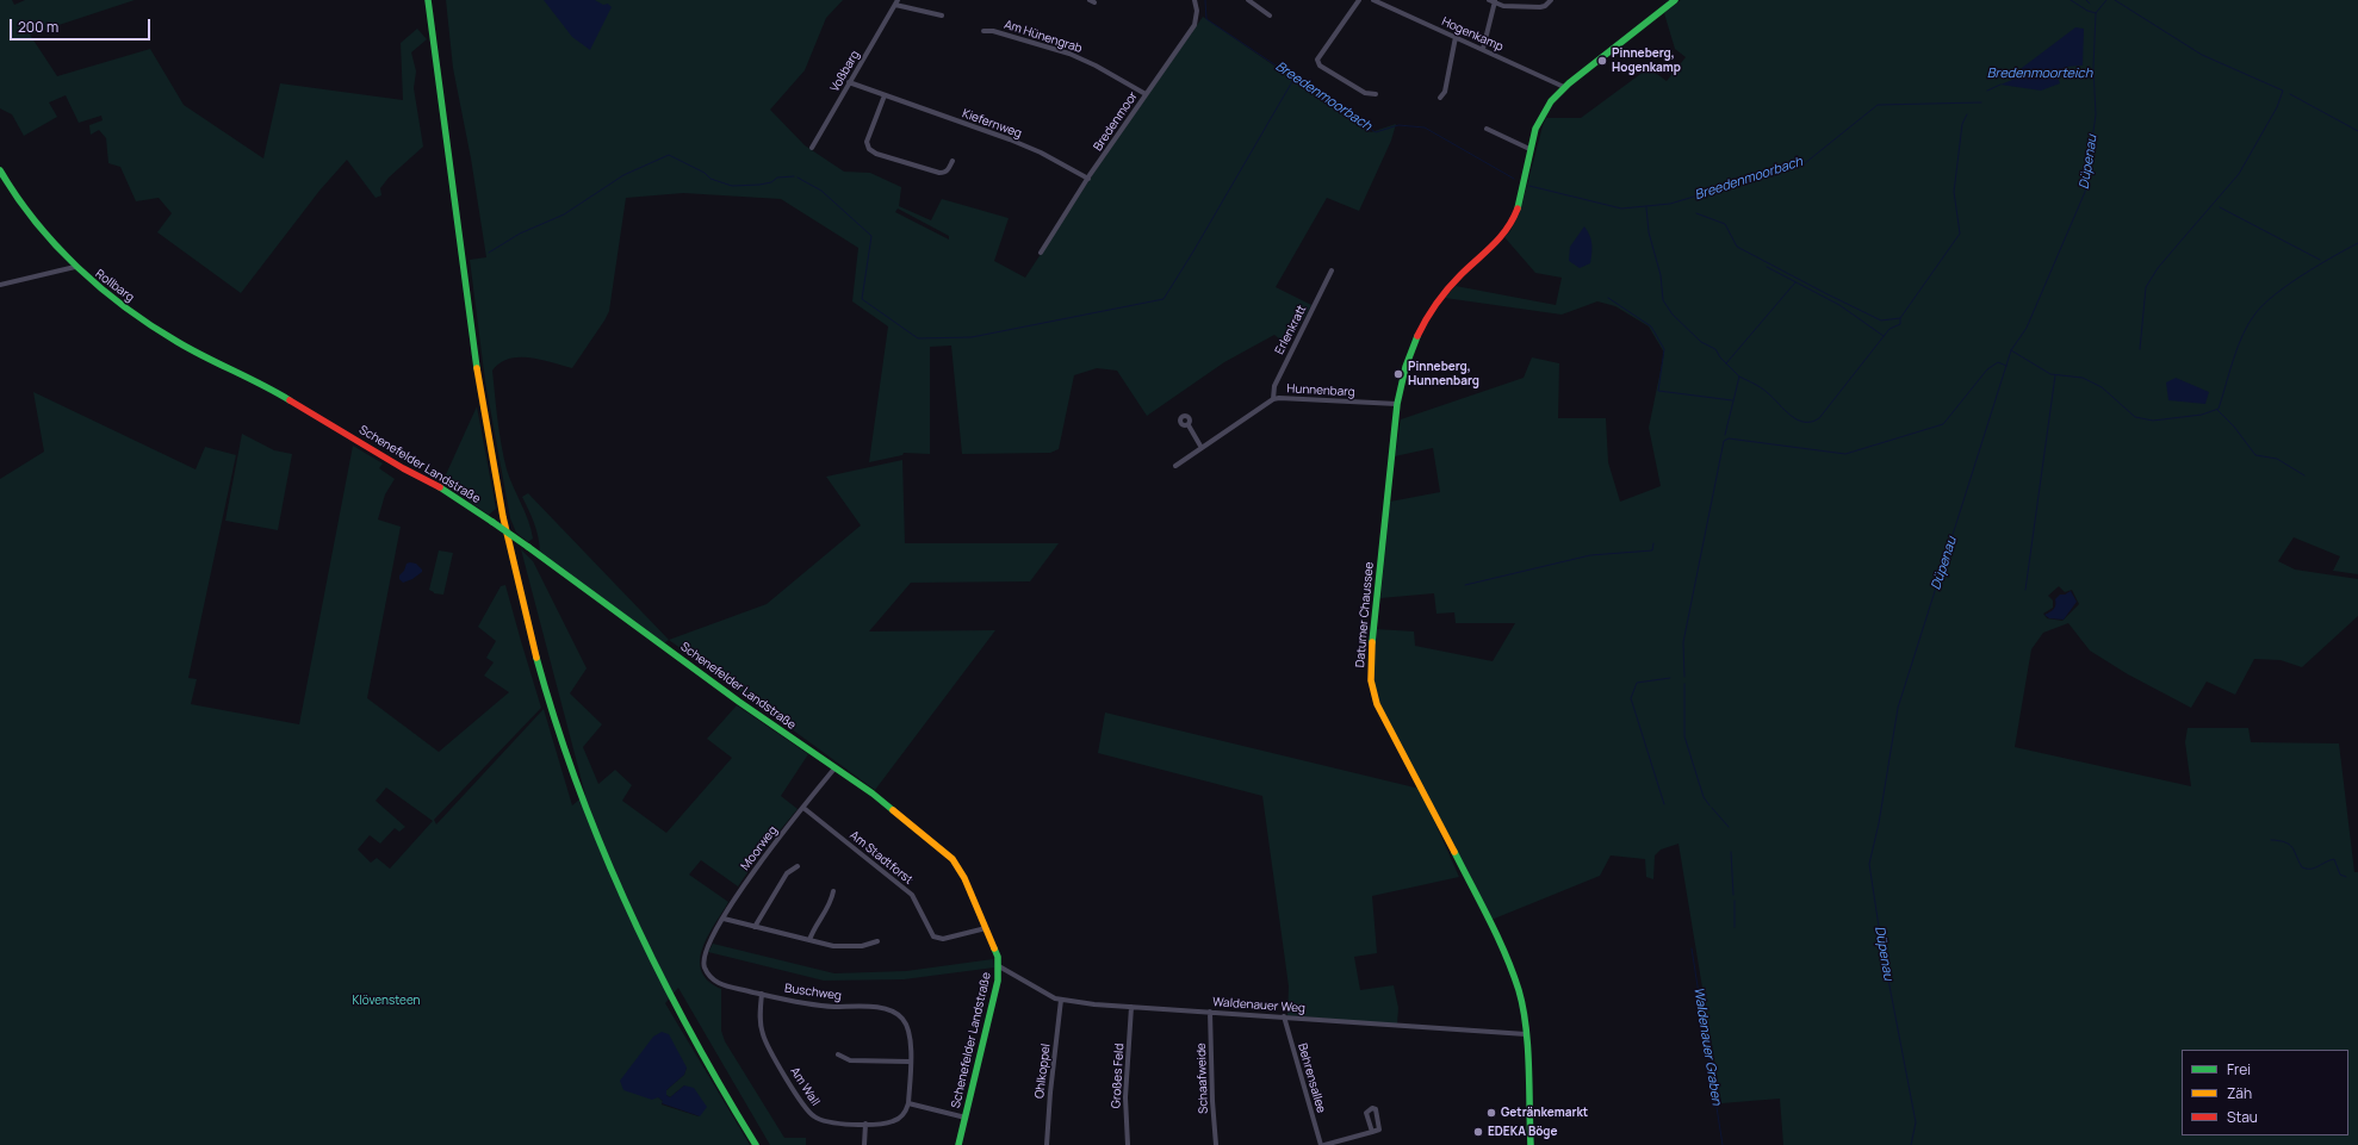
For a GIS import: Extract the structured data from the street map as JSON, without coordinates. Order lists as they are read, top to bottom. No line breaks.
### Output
{"streets":{"street":["Hogenkamp","Am Hünengrab","Voßbarg","Bredenmoor","Kiefernweg","Rollbarg","Erlenkratt","Hunnenbarg","Schenefelder Landstraße","Datumer Chaussee","Moorweg","Am Stadtforst","Buschweg","Waldenauer Weg","Ohlkoppel","Großes Feld","Schaafweide","Behrensallee","Am Wall"]},"crossings":[["Hogenkamp","Datumer Chaussee"],["Am Hünengrab","Bredenmoor"],["Voßbarg","Kiefernweg"],["Bredenmoor","Kiefernweg"],["Rollbarg","Schenefelder Landstraße"],["Erlenkratt","Hunnenbarg"],["Hunnenbarg","Datumer Chaussee"],["Schenefelder Landstraße","Moorweg"],["Schenefelder Landstraße","Am Stadtforst"],["Schenefelder Landstraße","Waldenauer Weg"],["Datumer Chaussee","Waldenauer Weg"],["Moorweg","Am Stadtforst"],["Moorweg","Buschweg"],["Buschweg","Am Wall"],["Waldenauer Weg","Ohlkoppel"],["Waldenauer Weg","Großes Feld"],["Waldenauer Weg","Schaafweide"],["Waldenauer Weg","Behrensallee"]],"water":["Bredenmoorteich","Breedenmoorbach","Düpenau","Waldenauer Graben"],"parks":["Klövensteen"],"places":["Pinneberg, Hogenkamp","Pinneberg, Hunnenbarg","Getränkemarkt","EDEKA Böge"],"legend":["Frei","Zäh","Stau"],"scale_bar":"200 m"}
